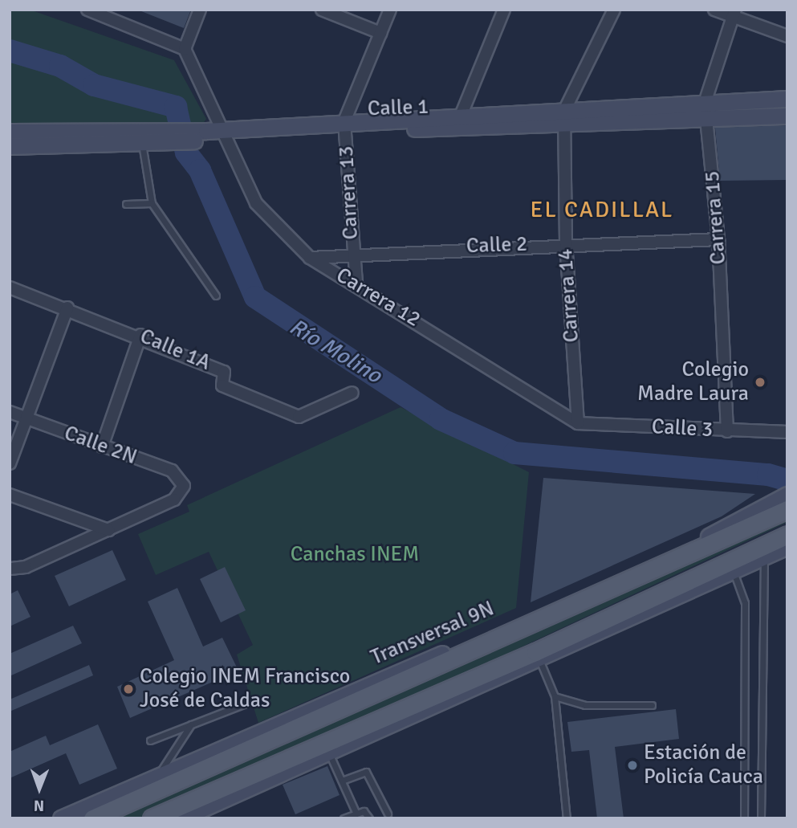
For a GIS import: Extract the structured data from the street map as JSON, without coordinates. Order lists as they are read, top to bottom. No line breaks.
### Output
{"streets":{"main road":["Calle 1","Transversal 9N"],"street":["Carrera 13","Carrera 15","Calle 2","Carrera 14","Carrera 12","Calle 1A","Calle 3","Calle 2N"]},"crossings":[["Calle 1","Carrera 13"],["Calle 1","Carrera 15"],["Calle 1","Carrera 14"],["Calle 1","Carrera 12"],["Carrera 13","Calle 2"],["Carrera 13","Carrera 12"],["Carrera 15","Calle 2"],["Carrera 15","Calle 3"],["Calle 2","Carrera 14"],["Calle 2","Carrera 12"],["Carrera 14","Carrera 12"],["Carrera 14","Calle 3"],["Carrera 12","Calle 3"]],"districts":["EL CADILLAL"],"water":["Río Molino"],"parks":["Canchas INEM"],"places":["Colegio Madre Laura","Colegio INEM Francisco José de Caldas","Estación de Policía Cauca"],"north":"bottom"}
